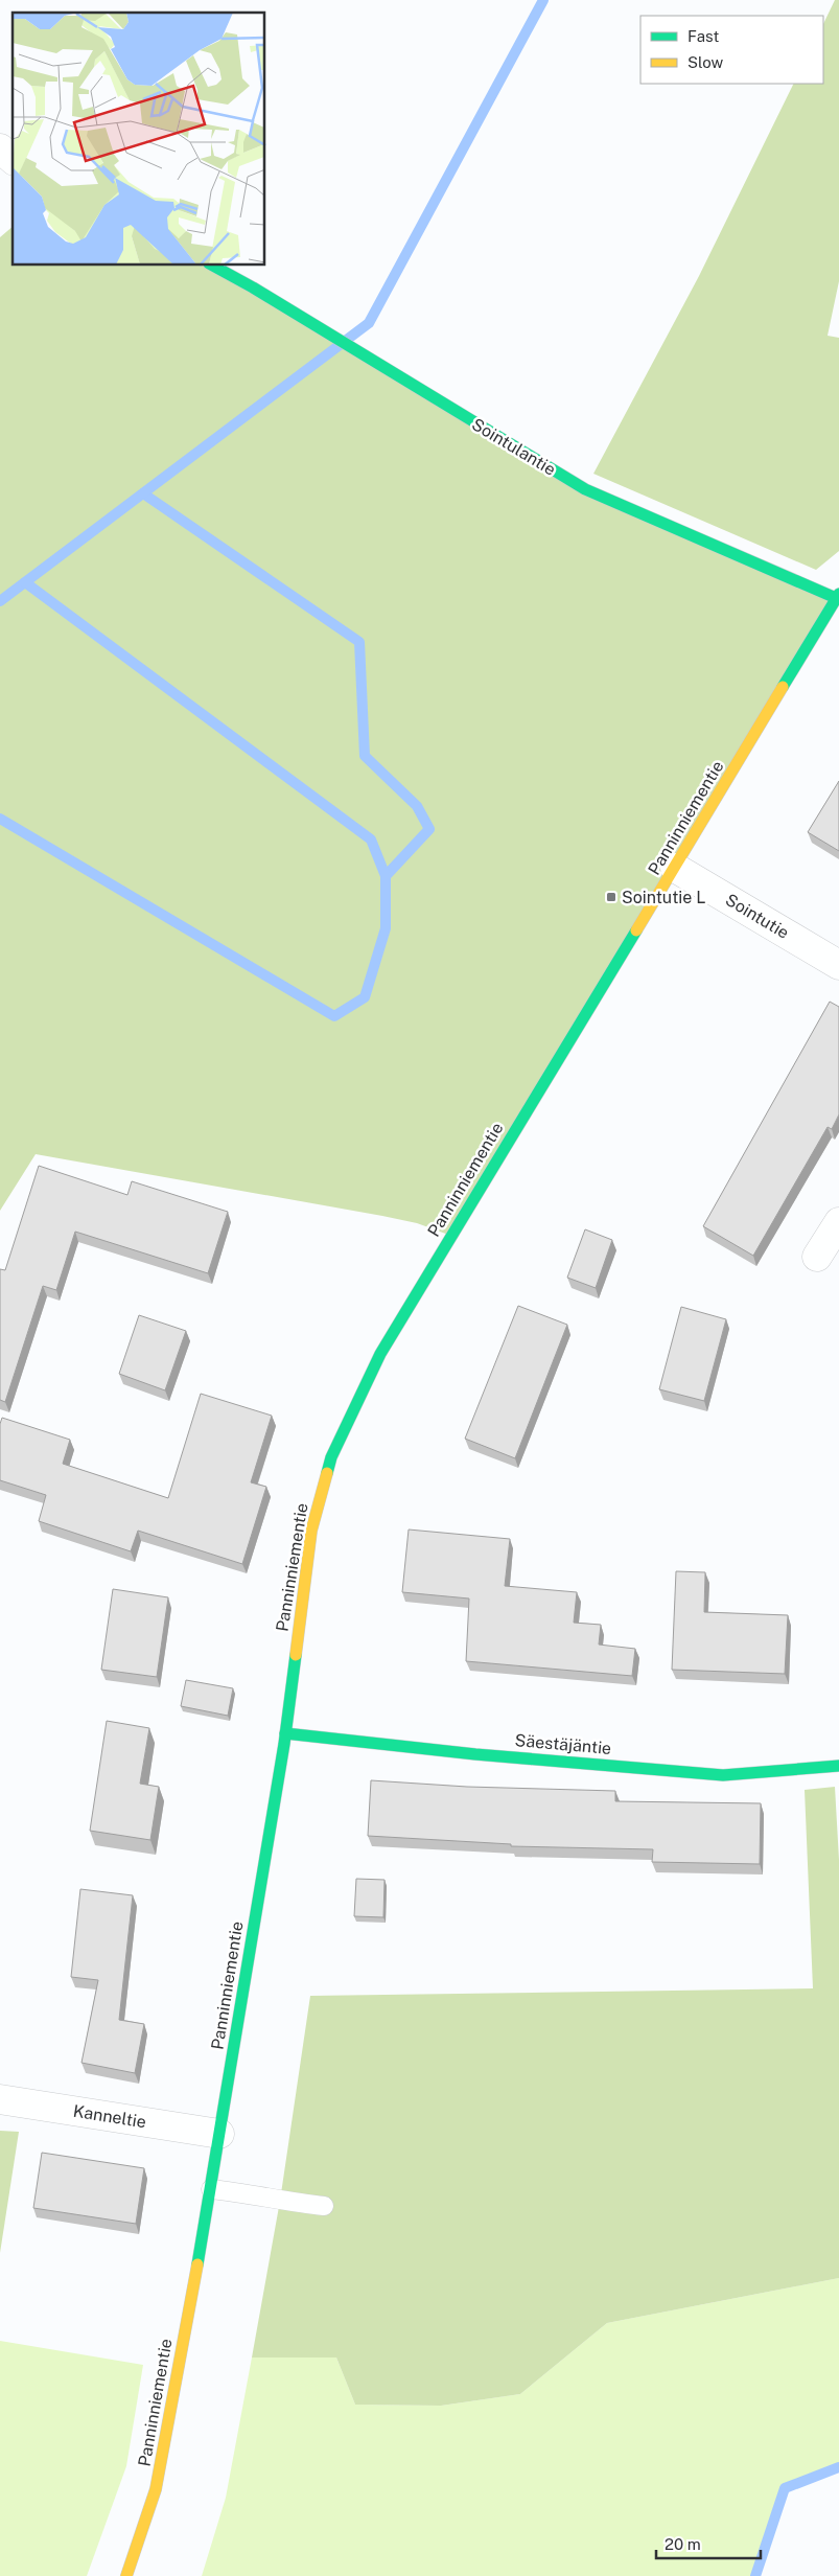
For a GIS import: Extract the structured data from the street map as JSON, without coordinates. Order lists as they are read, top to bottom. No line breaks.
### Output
{"streets":{"street":["Sointulantie","Panninniementie","Sointutie","Säestäjäntie","Kanneltie"]},"crossings":[["Sointulantie","Panninniementie"],["Panninniementie","Sointutie"],["Panninniementie","Säestäjäntie"],["Panninniementie","Kanneltie"]],"places":{"transit":["Sointutie L"]},"legend":["Fast","Slow"],"scale_bar":"20 m"}
